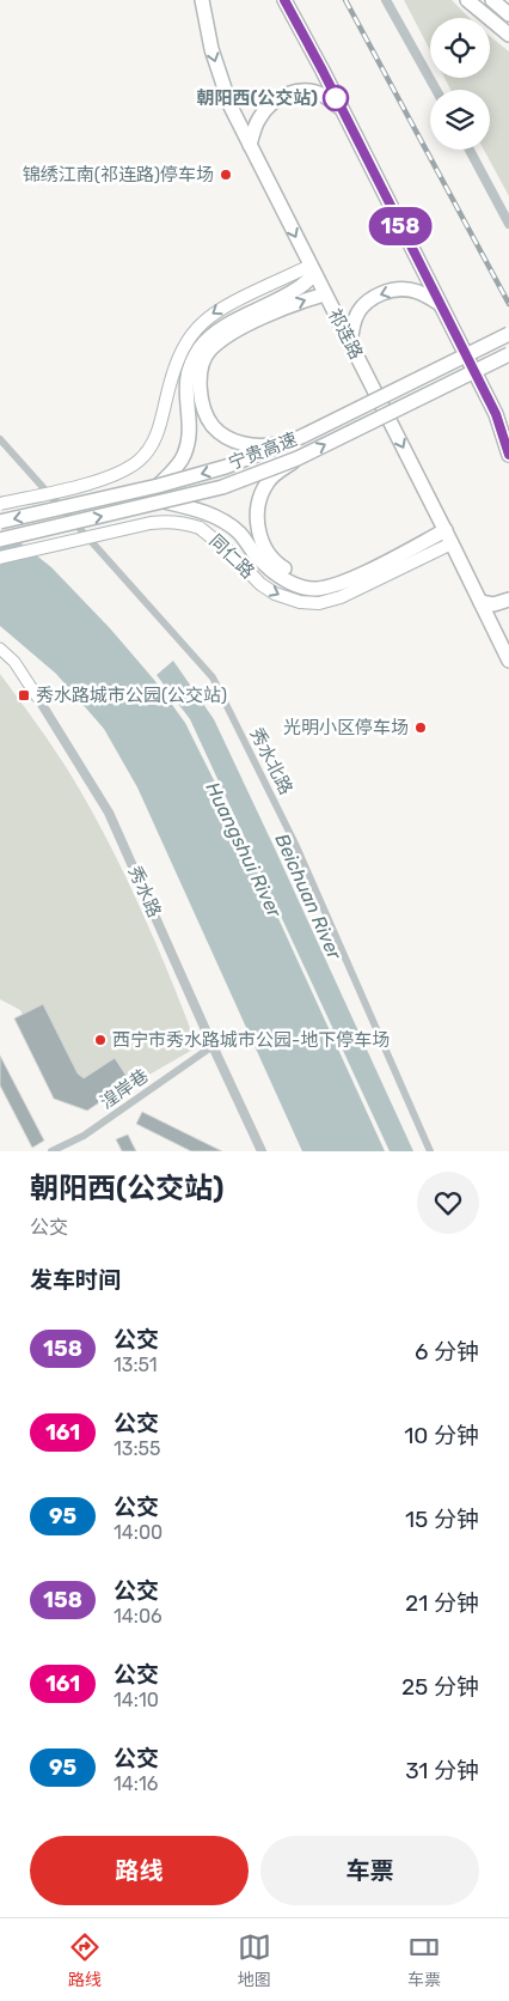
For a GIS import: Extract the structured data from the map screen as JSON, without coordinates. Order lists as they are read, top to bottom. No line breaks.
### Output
{"streets":{"highway":["祁连路","宁贵高速"],"main road":["同仁路","秀水路"],"street":["秀水北路","湟岸巷"]},"crossings":[["祁连路","同仁路"],["秀水路","湟岸巷"]],"one_way":["同仁路"],"water":["Huangshui River","Beichuan River"],"places":{"other":["朝阳西(公交站)","锦绣江南(祁连路)停车场","光明小区停车场","西宁市秀水路城市公园-地下停车场"],"transit":["秀水路城市公园(公交站)"]},"lines":["bus line 158"],"page":{"on_map":"158","heading":[["朝阳西(公交站)","公交"],"发车时间"],"list":[{"mark":"158","name":"公交","note":"13:51","value":"6 分钟"},{"mark":"161","name":"公交","note":"13:55","value":"10 分钟"},{"mark":"95","name":"公交","note":"14:00","value":"15 分钟"},{"mark":"158","name":"公交","note":"14:06","value":"21 分钟"},{"mark":"161","name":"公交","note":"14:10","value":"25 分钟"},{"mark":"95","name":"公交","note":"14:16","value":"31 分钟"}],"buttons":["路线","车票"],"tabs":["路线","地图","车票"]}}
